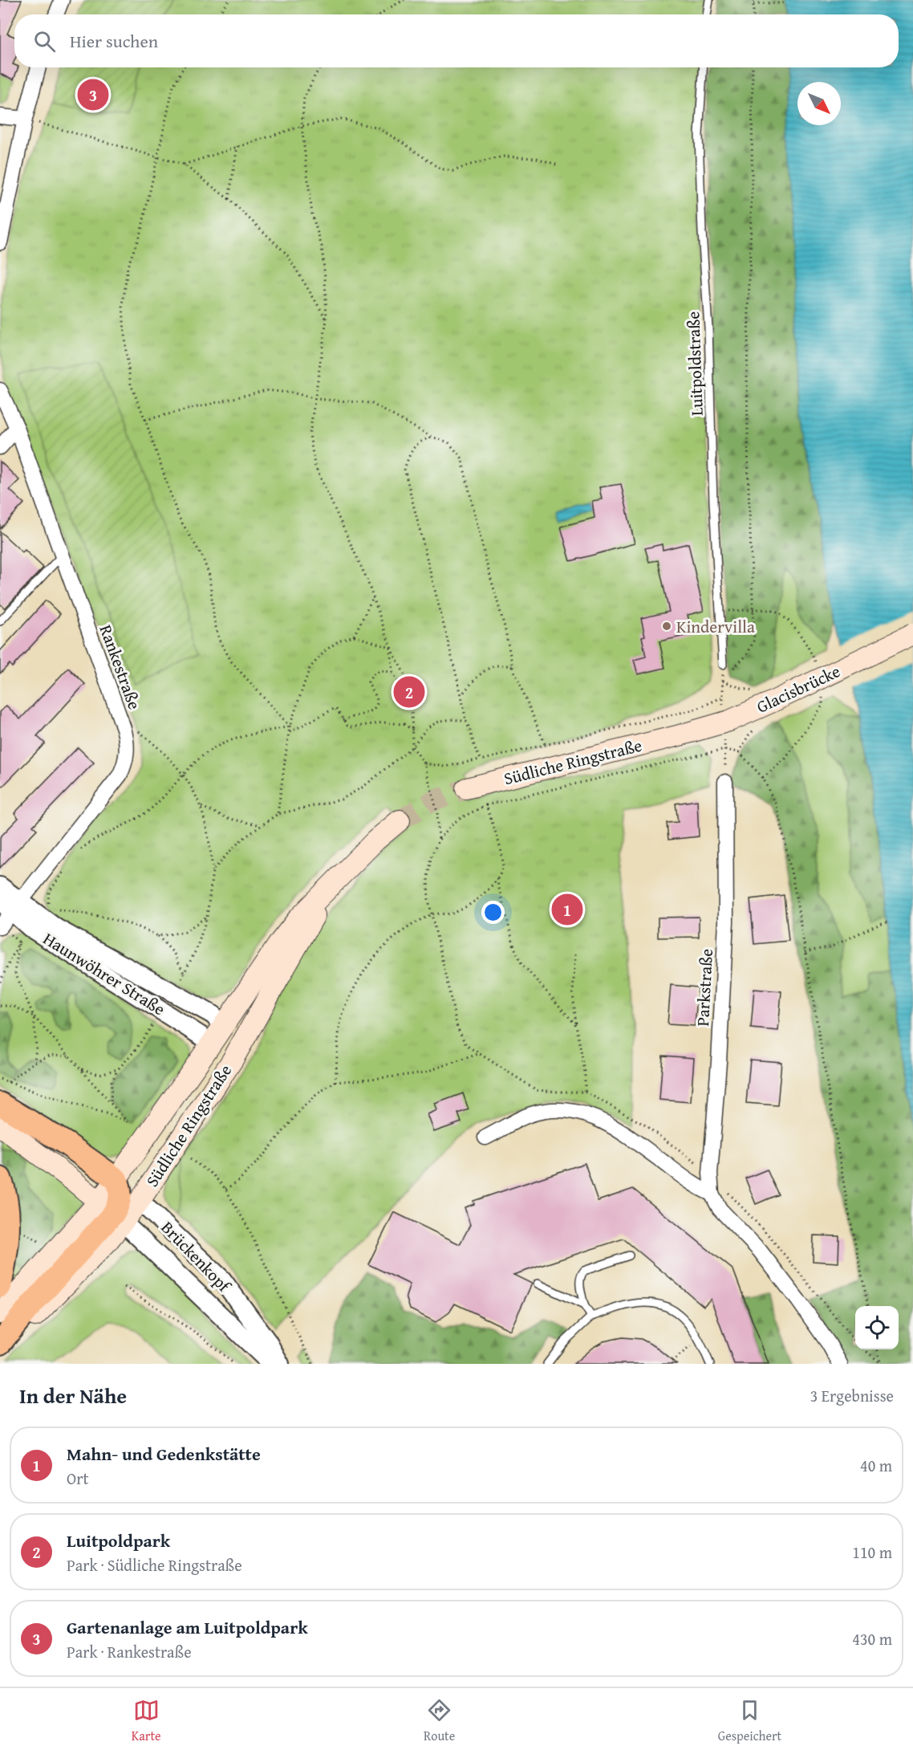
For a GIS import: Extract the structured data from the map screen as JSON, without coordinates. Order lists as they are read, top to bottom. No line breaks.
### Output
{"streets":{"main road":["Glacisbrücke","Südliche Ringstraße"],"street":["Rankestraße","Haunwöhrer Straße","Parkstraße","Brückenkopf"],"lane":["Luitpoldstraße"]},"crossings":[["Rankestraße","Haunwöhrer Straße"],["Glacisbrücke","Südliche Ringstraße"],["Südliche Ringstraße","Haunwöhrer Straße"],["Südliche Ringstraße","Brückenkopf"]],"places":["Kindervilla"],"north":"bottom right","page":{"search":"Hier suchen","pins":["3","2","1"],"heading":["In der Nähe","3 Ergebnisse"],"list":[{"mark":"1","name":"Mahn- und Gedenkstätte","note":"Ort","value":"40 m"},{"mark":"2","name":"Luitpoldpark","note":"Park · Südliche Ringstraße","value":"110 m"},{"mark":"3","name":"Gartenanlage am Luitpoldpark","note":"Park · Rankestraße","value":"430 m"}],"nav":["Karte","Route","Gespeichert"]}}
